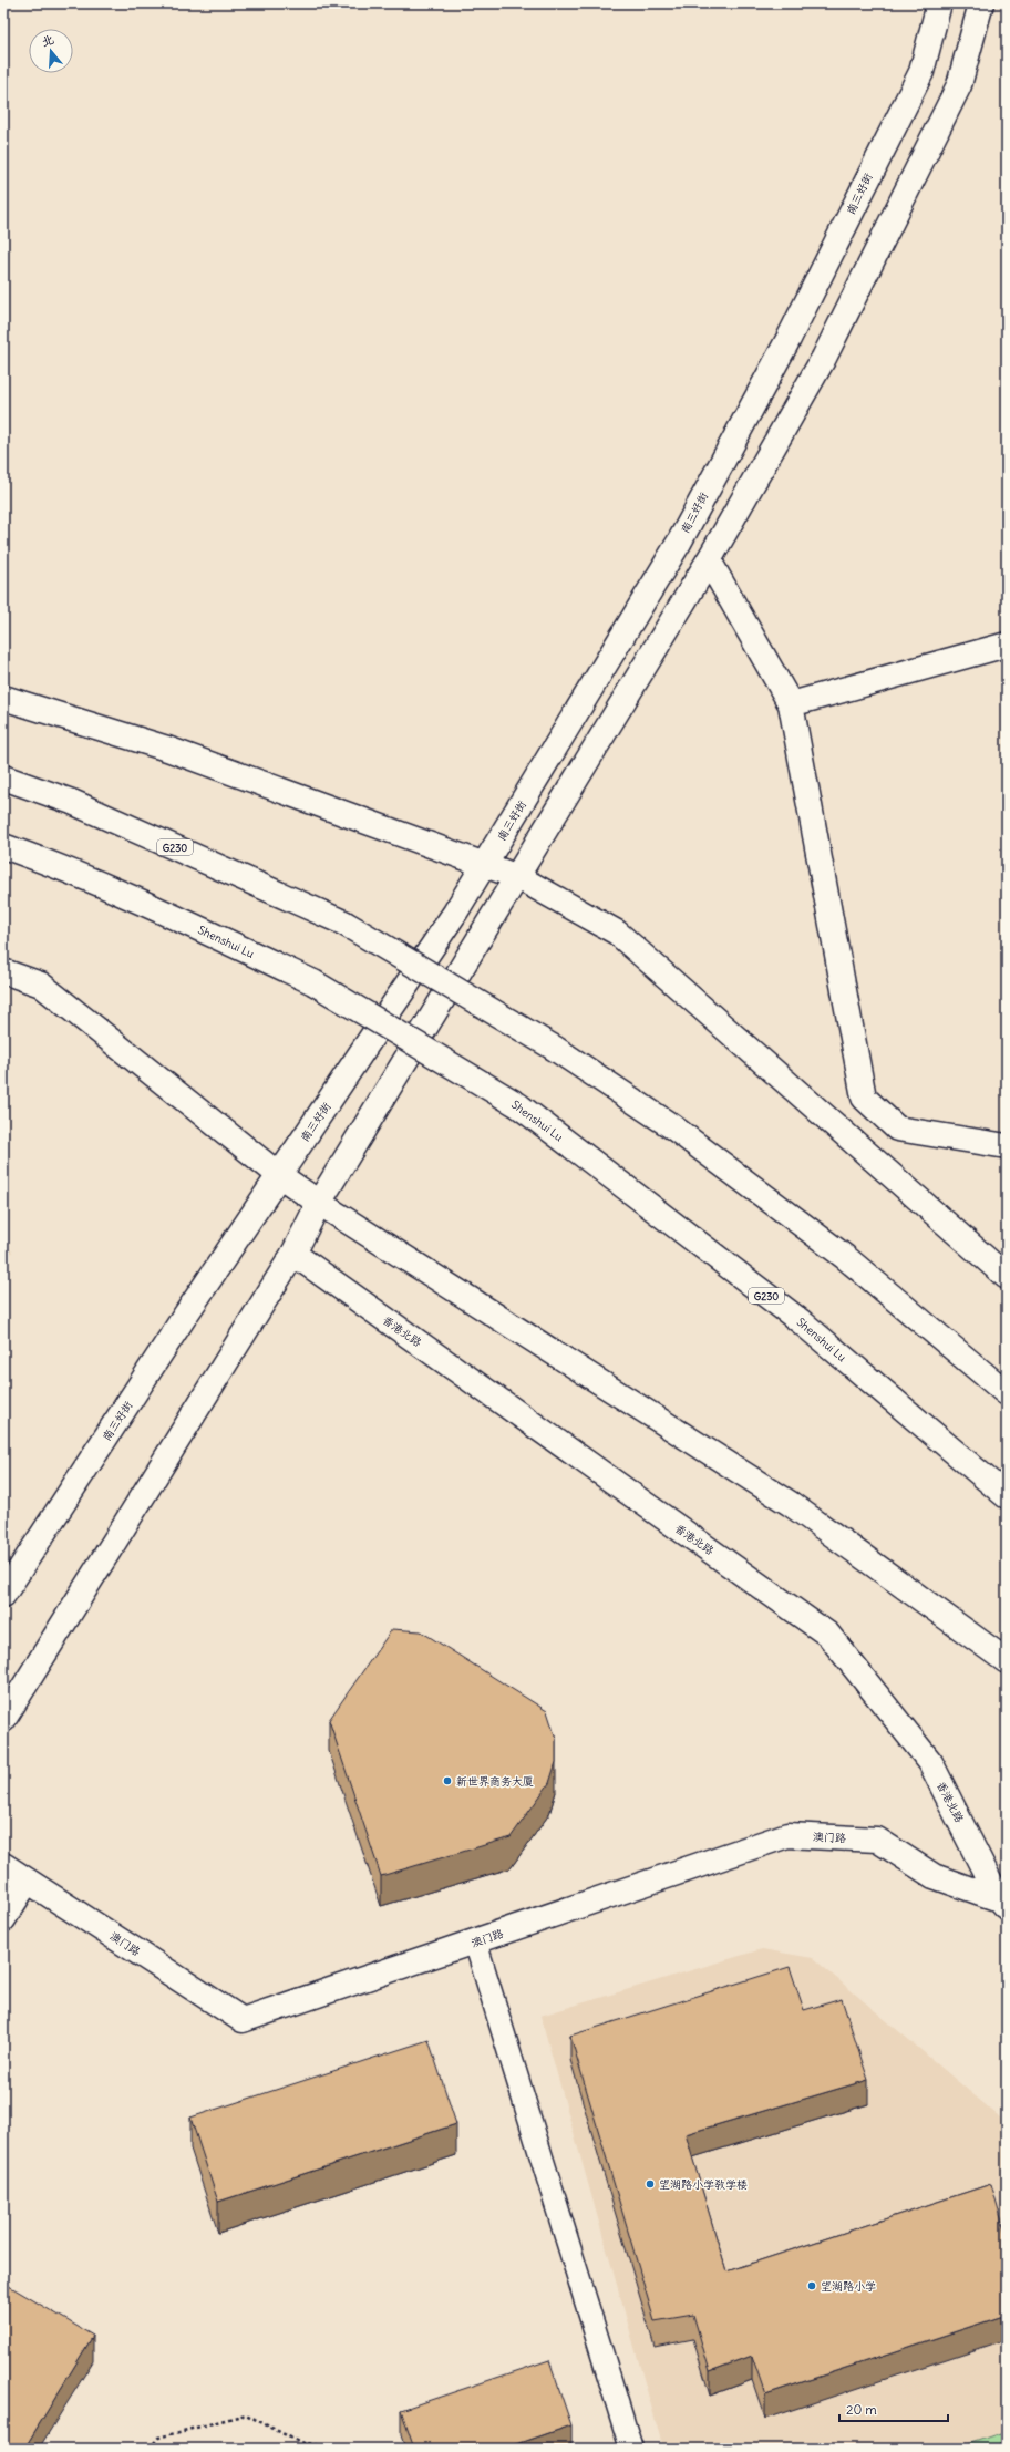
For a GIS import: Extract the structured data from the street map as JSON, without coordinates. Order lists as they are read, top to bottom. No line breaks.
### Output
{"streets":{"main road":["南三好街","G230","Shenshui Lu","香港北路","澳门路"]},"crossings":[["香港北路","澳门路"]],"places":["新世界商务大厦","望湖路小学教学楼","望湖路小学"],"scale_bar":"20 m","north":"top"}
